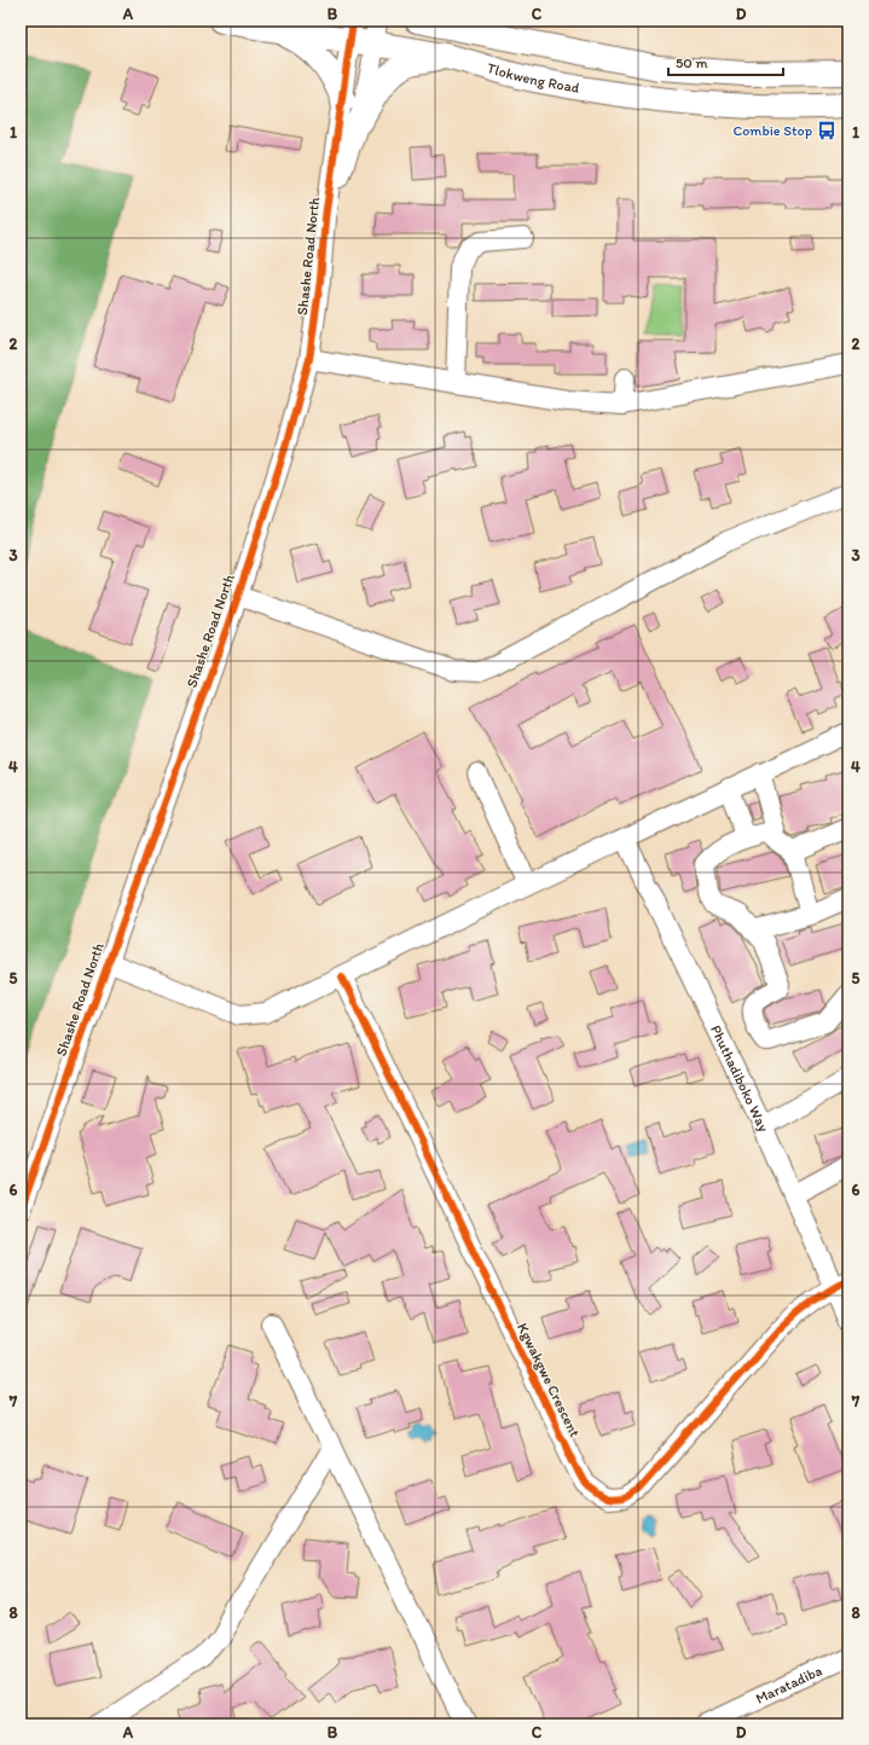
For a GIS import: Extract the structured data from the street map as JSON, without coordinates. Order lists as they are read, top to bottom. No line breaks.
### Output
{"streets":{"main road":["Tlokweng Road"],"street":["Shashe Road North","Phuthadiboko Way","Kgwakgwe Crescent","Maratadiba"]},"crossings":[["Tlokweng Road","Shashe Road North"],["Phuthadiboko Way","Kgwakgwe Crescent"]],"places":{"bus stop":["Combie Stop"]},"scale_bar":"50 m","grid":{"columns":["A","B","C","D"],"rows":["1","2","3","4","5","6","7","8"]}}
